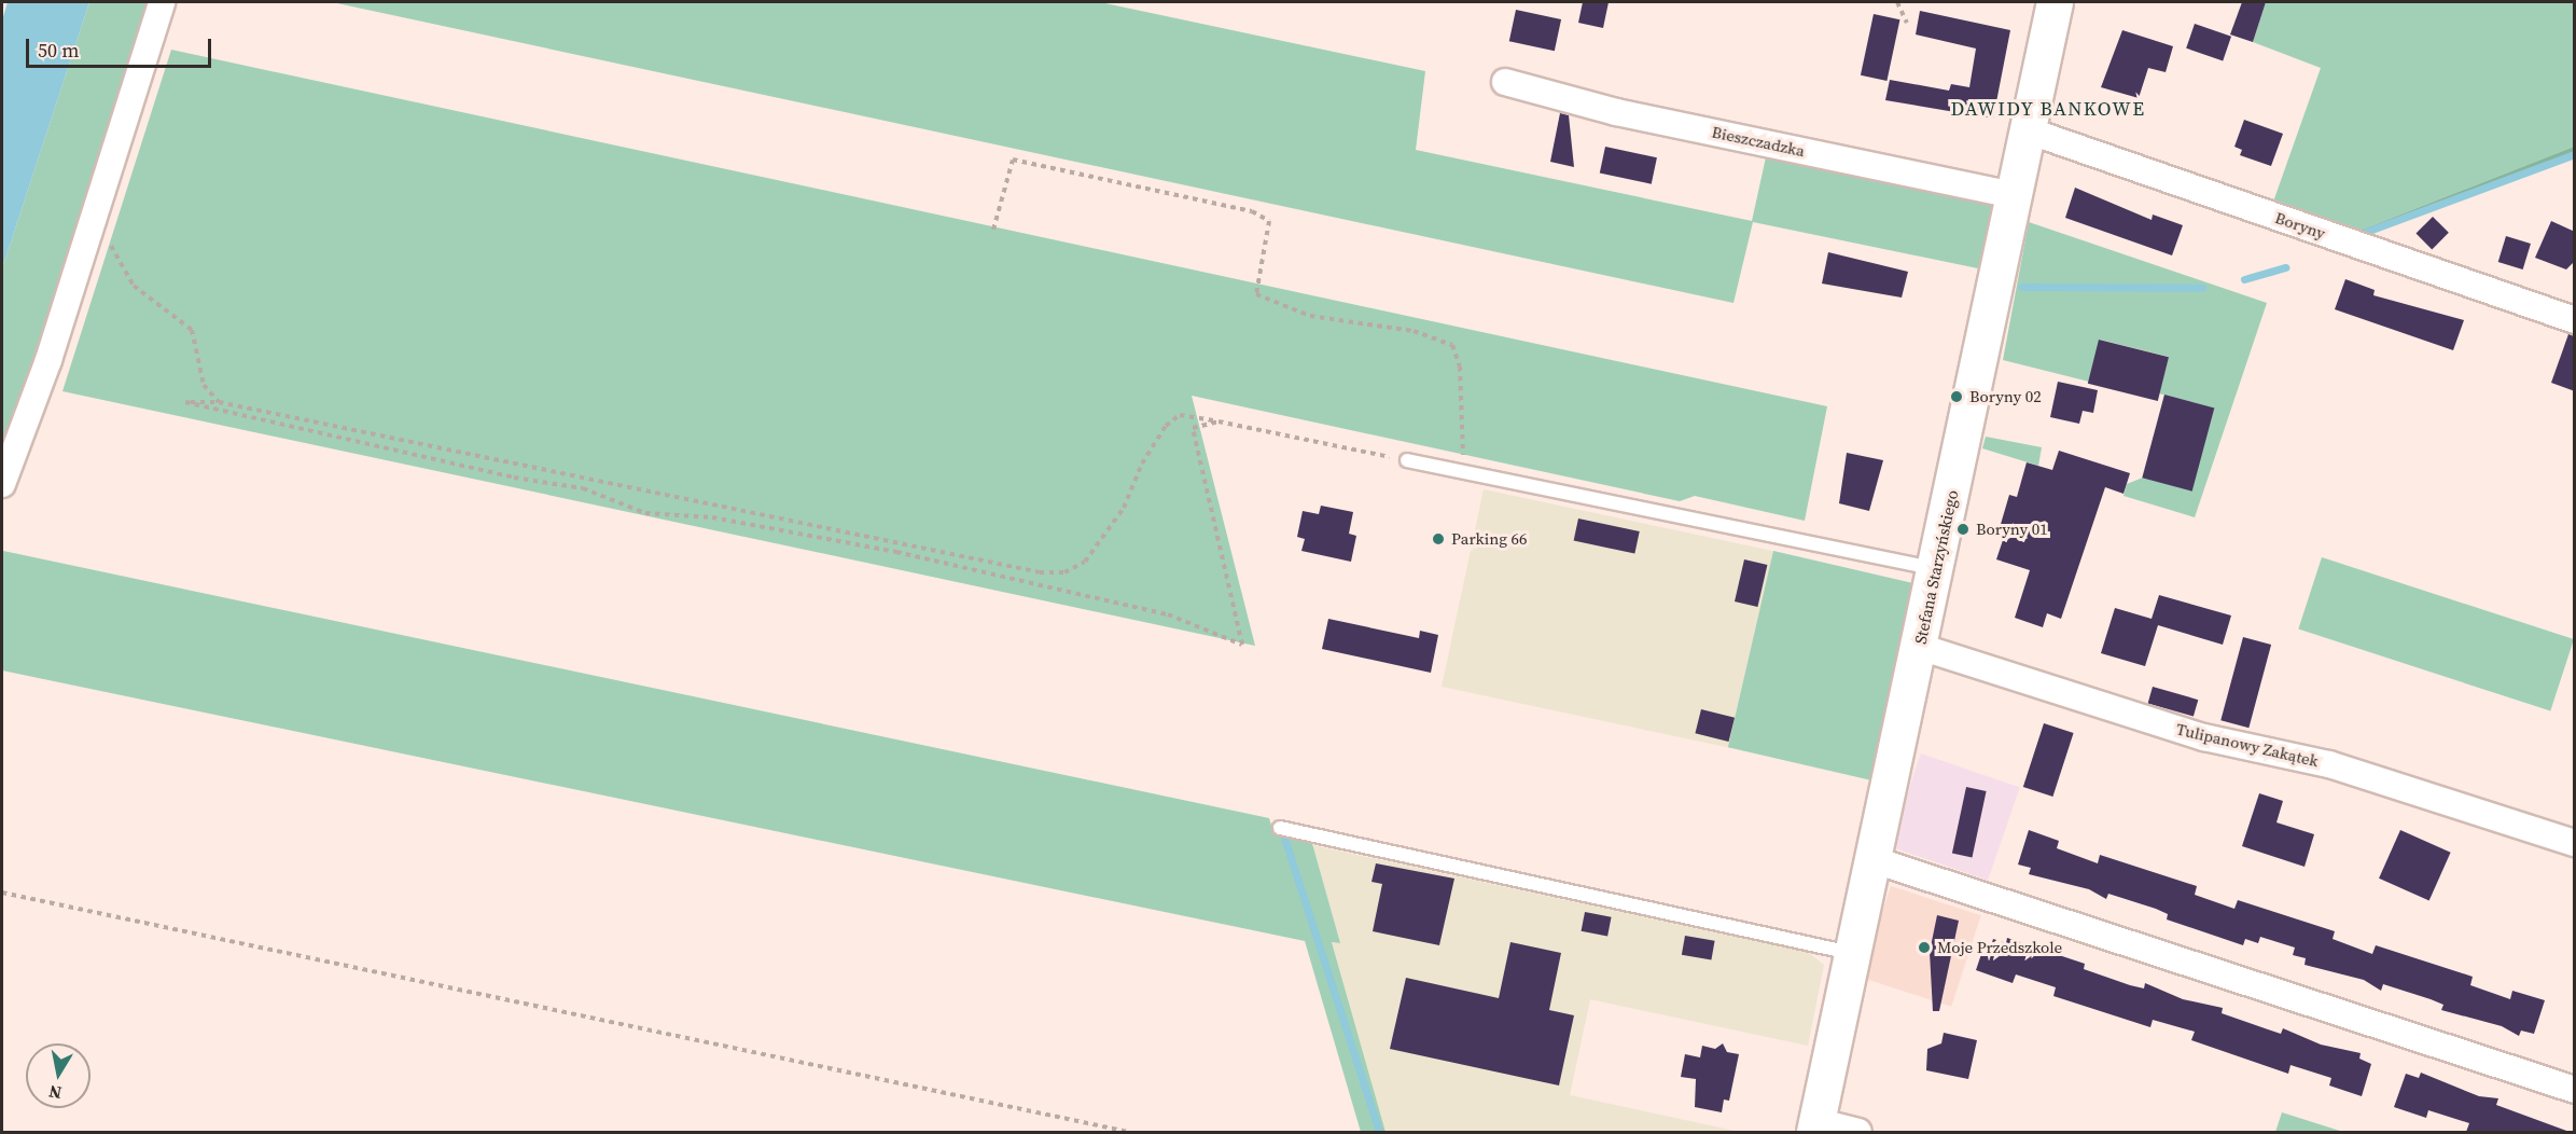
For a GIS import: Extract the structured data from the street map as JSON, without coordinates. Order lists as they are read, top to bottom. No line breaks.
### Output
{"streets":{"street":["Bieszczadzka","Boryny","Stefana Starzyńskiego","Tulipanowy Zakątek"]},"crossings":[["Bieszczadzka","Stefana Starzyńskiego"],["Boryny","Stefana Starzyńskiego"],["Stefana Starzyńskiego","Tulipanowy Zakątek"]],"districts":["DAWIDY BANKOWE"],"places":["Boryny 02","Boryny 01","Parking 66","Moje Przedszkole"],"scale_bar":"50 m","north":"bottom"}
